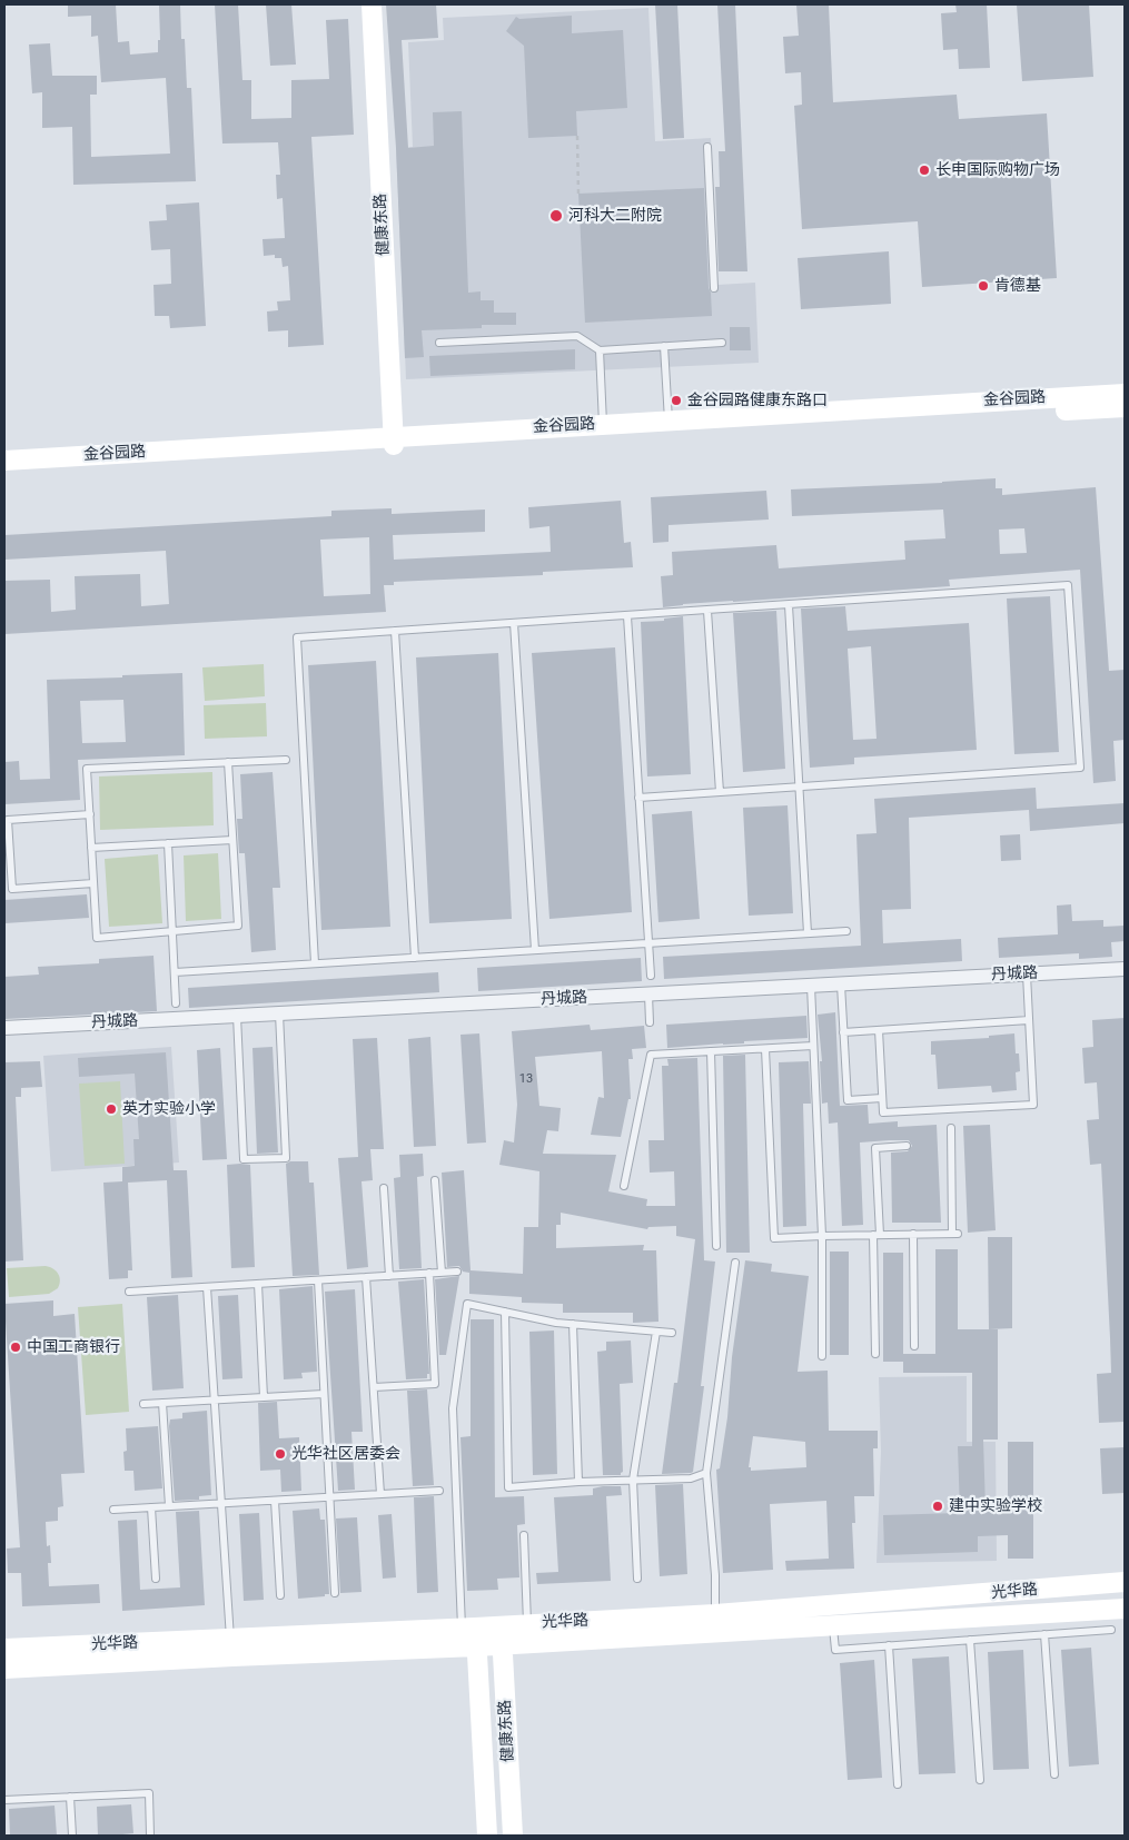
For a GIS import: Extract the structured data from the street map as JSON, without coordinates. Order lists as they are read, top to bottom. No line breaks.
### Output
{"streets":{"main road":["健康东路","金谷园路","光华路"],"street":["丹城路"]},"crossings":[["健康东路","金谷园路"],["健康东路","光华路"]],"places":["长申国际购物广场","河科大二附院","肯德基","金谷园路健康东路口","英才实验小学","中国工商银行","光华社区居委会","建中实验学校"],"house_numbers":["13"]}
